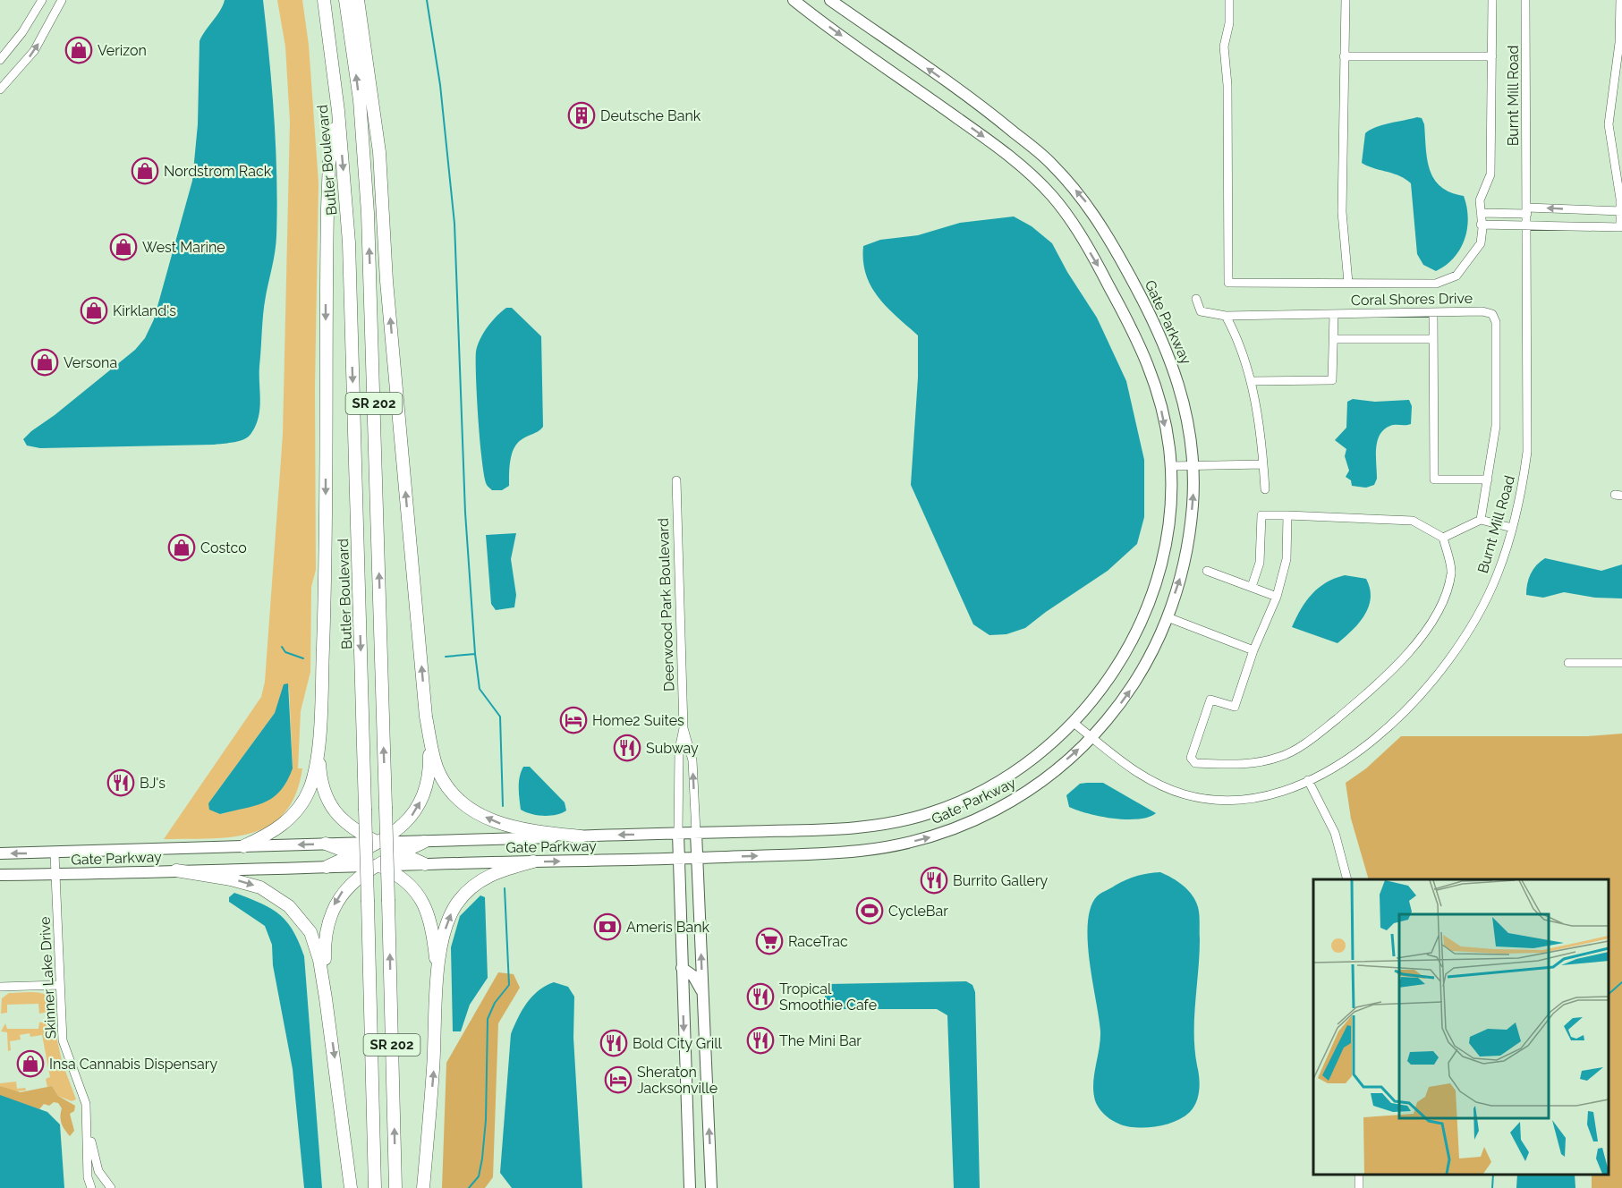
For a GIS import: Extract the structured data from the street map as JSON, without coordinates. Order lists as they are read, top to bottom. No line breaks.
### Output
{"streets":{"highway":["Butler Boulevard","SR 202"],"main road":["Gate Parkway","Deerwood Park Boulevard"],"street":["Burnt Mill Road","Coral Shores Drive","Skinner Lake Drive"]},"crossings":[["Burnt Mill Road","Gate Parkway"],["Gate Parkway","Deerwood Park Boulevard"],["Gate Parkway","Skinner Lake Drive"]],"places":{"shop":["Verizon","Nordstrom Rack","West Marine","Kirkland's","Versona","Costco","Insa Cannabis Dispensary"],"building":["Deutsche Bank"],"hotel":["Home2 Suites","Sheraton Jacksonville"],"restaurant":["Subway","BJ's","Burrito Gallery","Tropical Smoothie Cafe","The Mini Bar","Bold City Grill"],"sports":["CycleBar"],"bank":["Ameris Bank"],"supermarket":["RaceTrac"]}}
